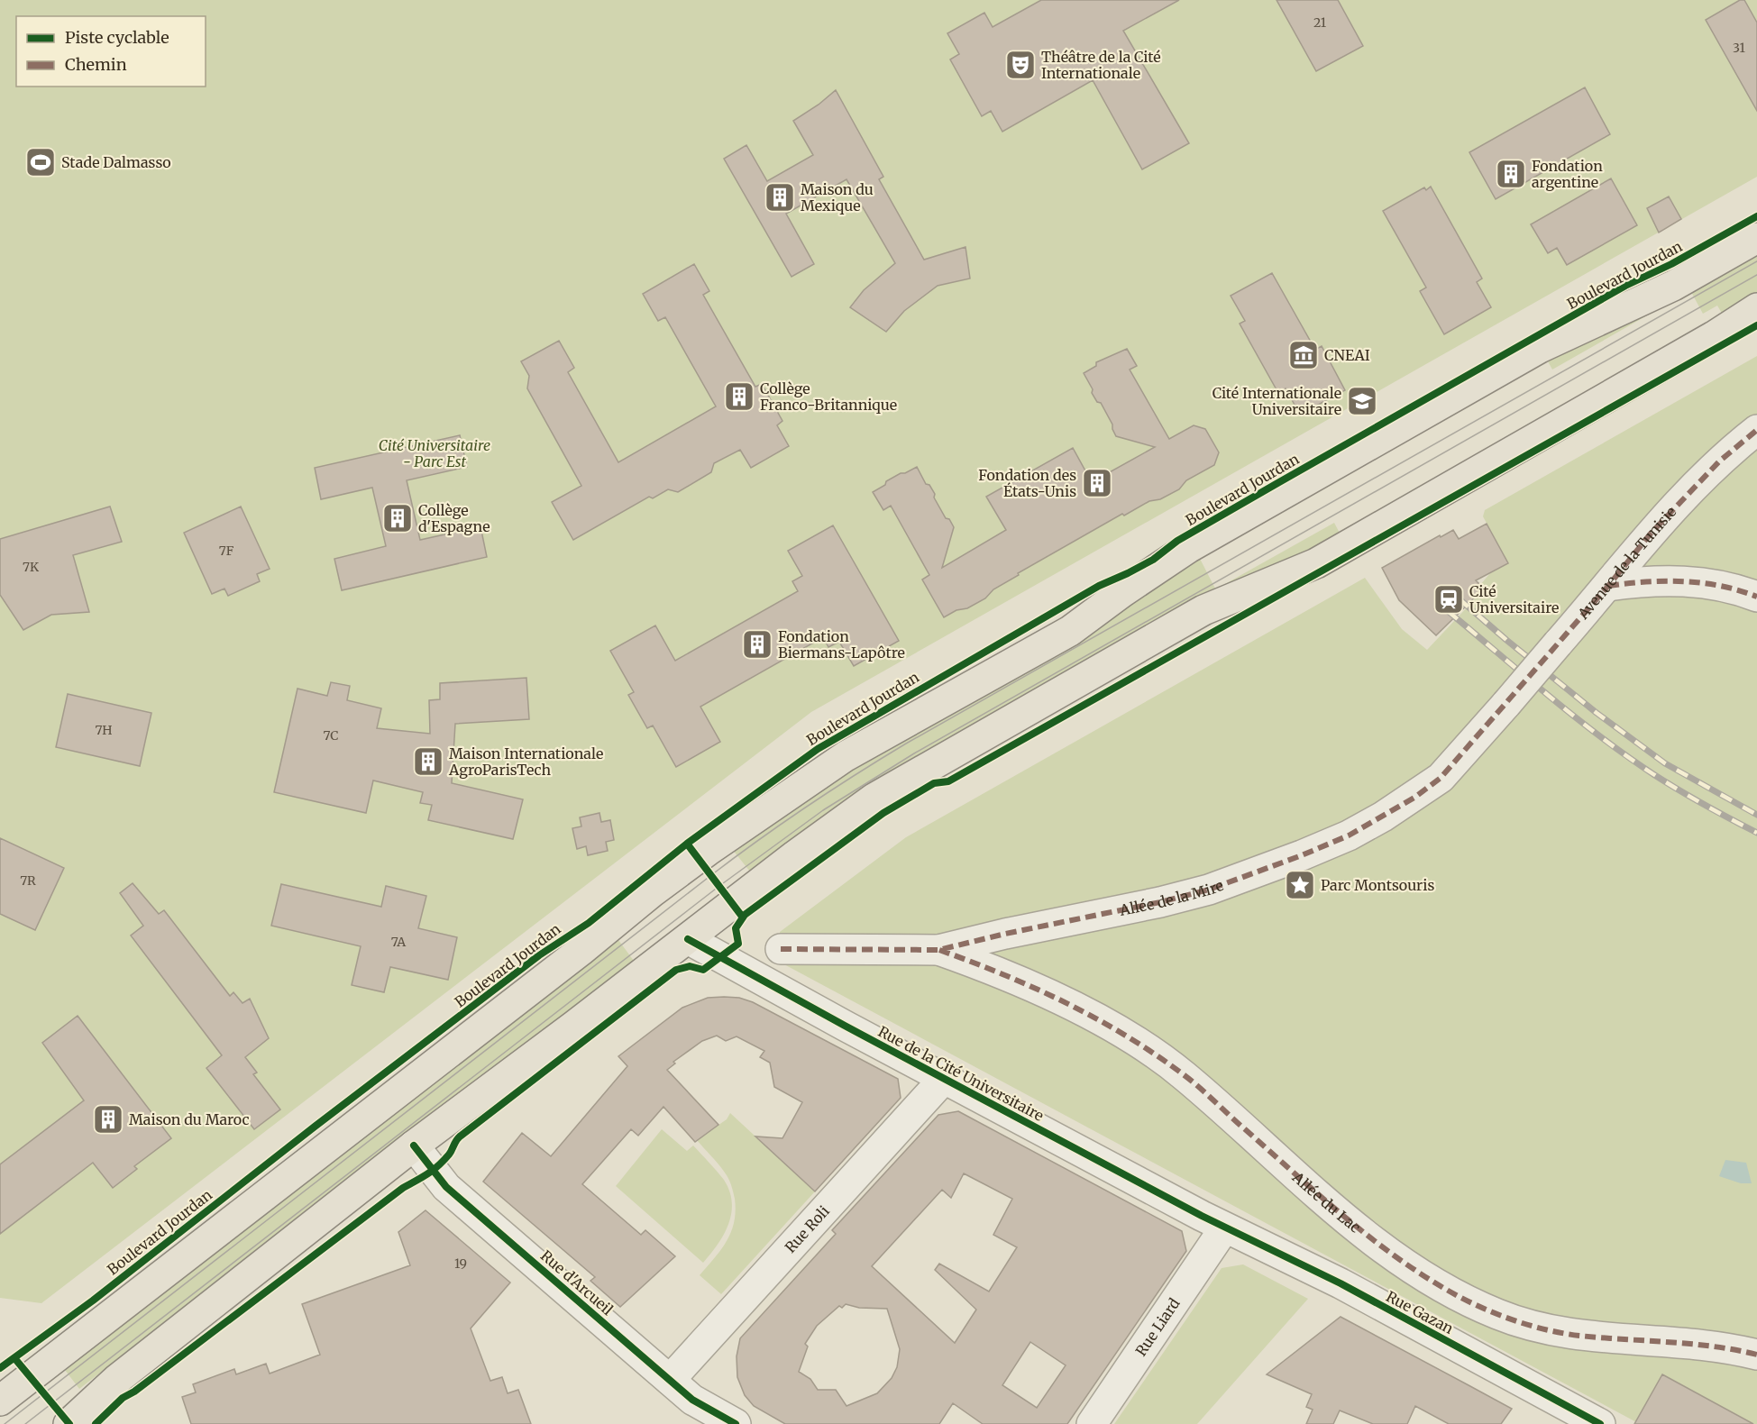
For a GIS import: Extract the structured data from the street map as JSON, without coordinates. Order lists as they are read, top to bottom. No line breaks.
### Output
{"streets":{"main road":["Boulevard Jourdan"],"street":["Avenue de la Tunisie","Allée de la Mire","Rue de la Cité Universitaire","Allée du Lac","Rue Roli","Rue d'Arcueil","Rue Gazan","Rue Liard"]},"crossings":[["Avenue de la Tunisie","Allée de la Mire"],["Allée de la Mire","Allée du Lac"],["Rue de la Cité Universitaire","Rue Roli"],["Rue de la Cité Universitaire","Rue Gazan"],["Rue de la Cité Universitaire","Rue Liard"],["Rue Roli","Rue d'Arcueil"],["Rue Gazan","Rue Liard"]],"parks":["Cité Universitaire - Parc Est"],"places":{"theatre":["Théâtre de la Cité Internationale"],"sports":["Stade Dalmasso"],"building":["Fondation argentine","Maison du Mexique","Collège Franco-Britannique","Fondation des États-Unis","Collège d'Espagne","Fondation Biermans-Lapôtre","Maison Internationale AgroParisTech","Maison du Maroc"],"museum":["CNEAI"],"school or university":["Cité Internationale Universitaire"],"station":["Cité Universitaire"],"place":["Parc Montsouris"]},"house_numbers":["21","31","7F","7K","7H","7C","7R","7A","19"],"legend":["Piste cyclable","Chemin"]}
